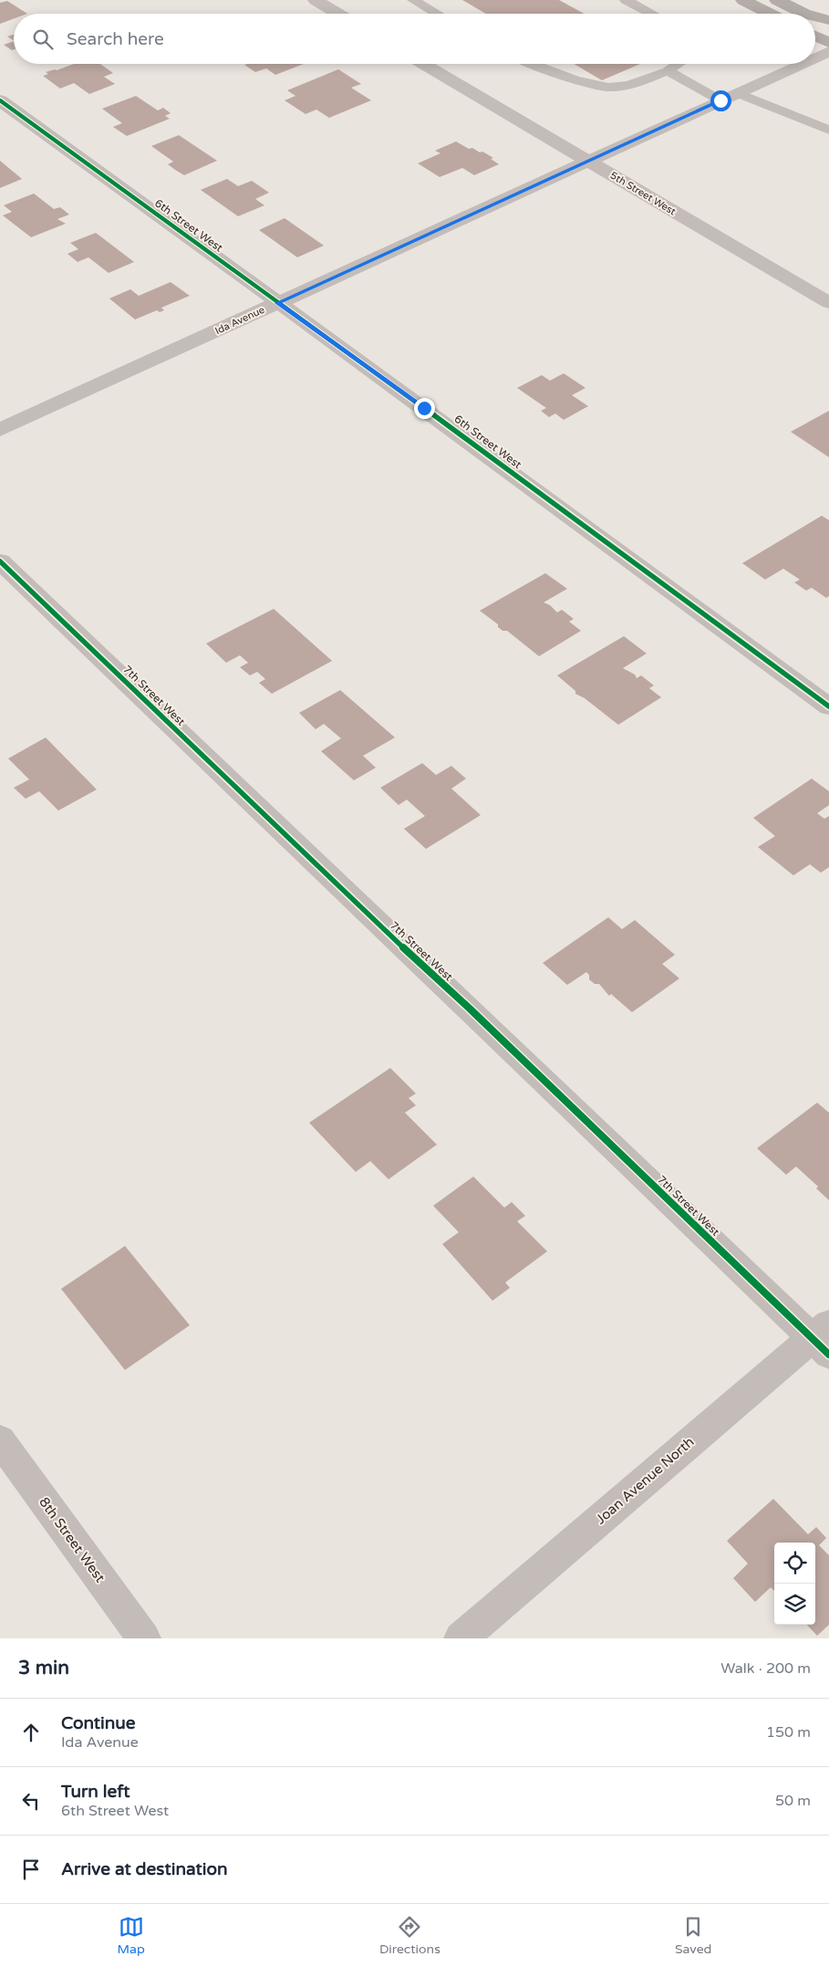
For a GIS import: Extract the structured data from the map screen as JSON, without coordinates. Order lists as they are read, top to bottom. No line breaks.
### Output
{"streets":{"street":["5th Street West","6th Street West","Ida Avenue","7th Street West","Joan Avenue North","8th Street West"]},"crossings":[["5th Street West","Ida Avenue"],["6th Street West","Ida Avenue"],["7th Street West","Joan Avenue North"]],"page":{"search":"Search here","heading":["3 min","Walk · 200 m"],"list":[["Continue","Ida Avenue","150 m"],["Turn left","6th Street West","50 m"],"Arrive at destination"],"nav":["Map","Directions","Saved"]}}
